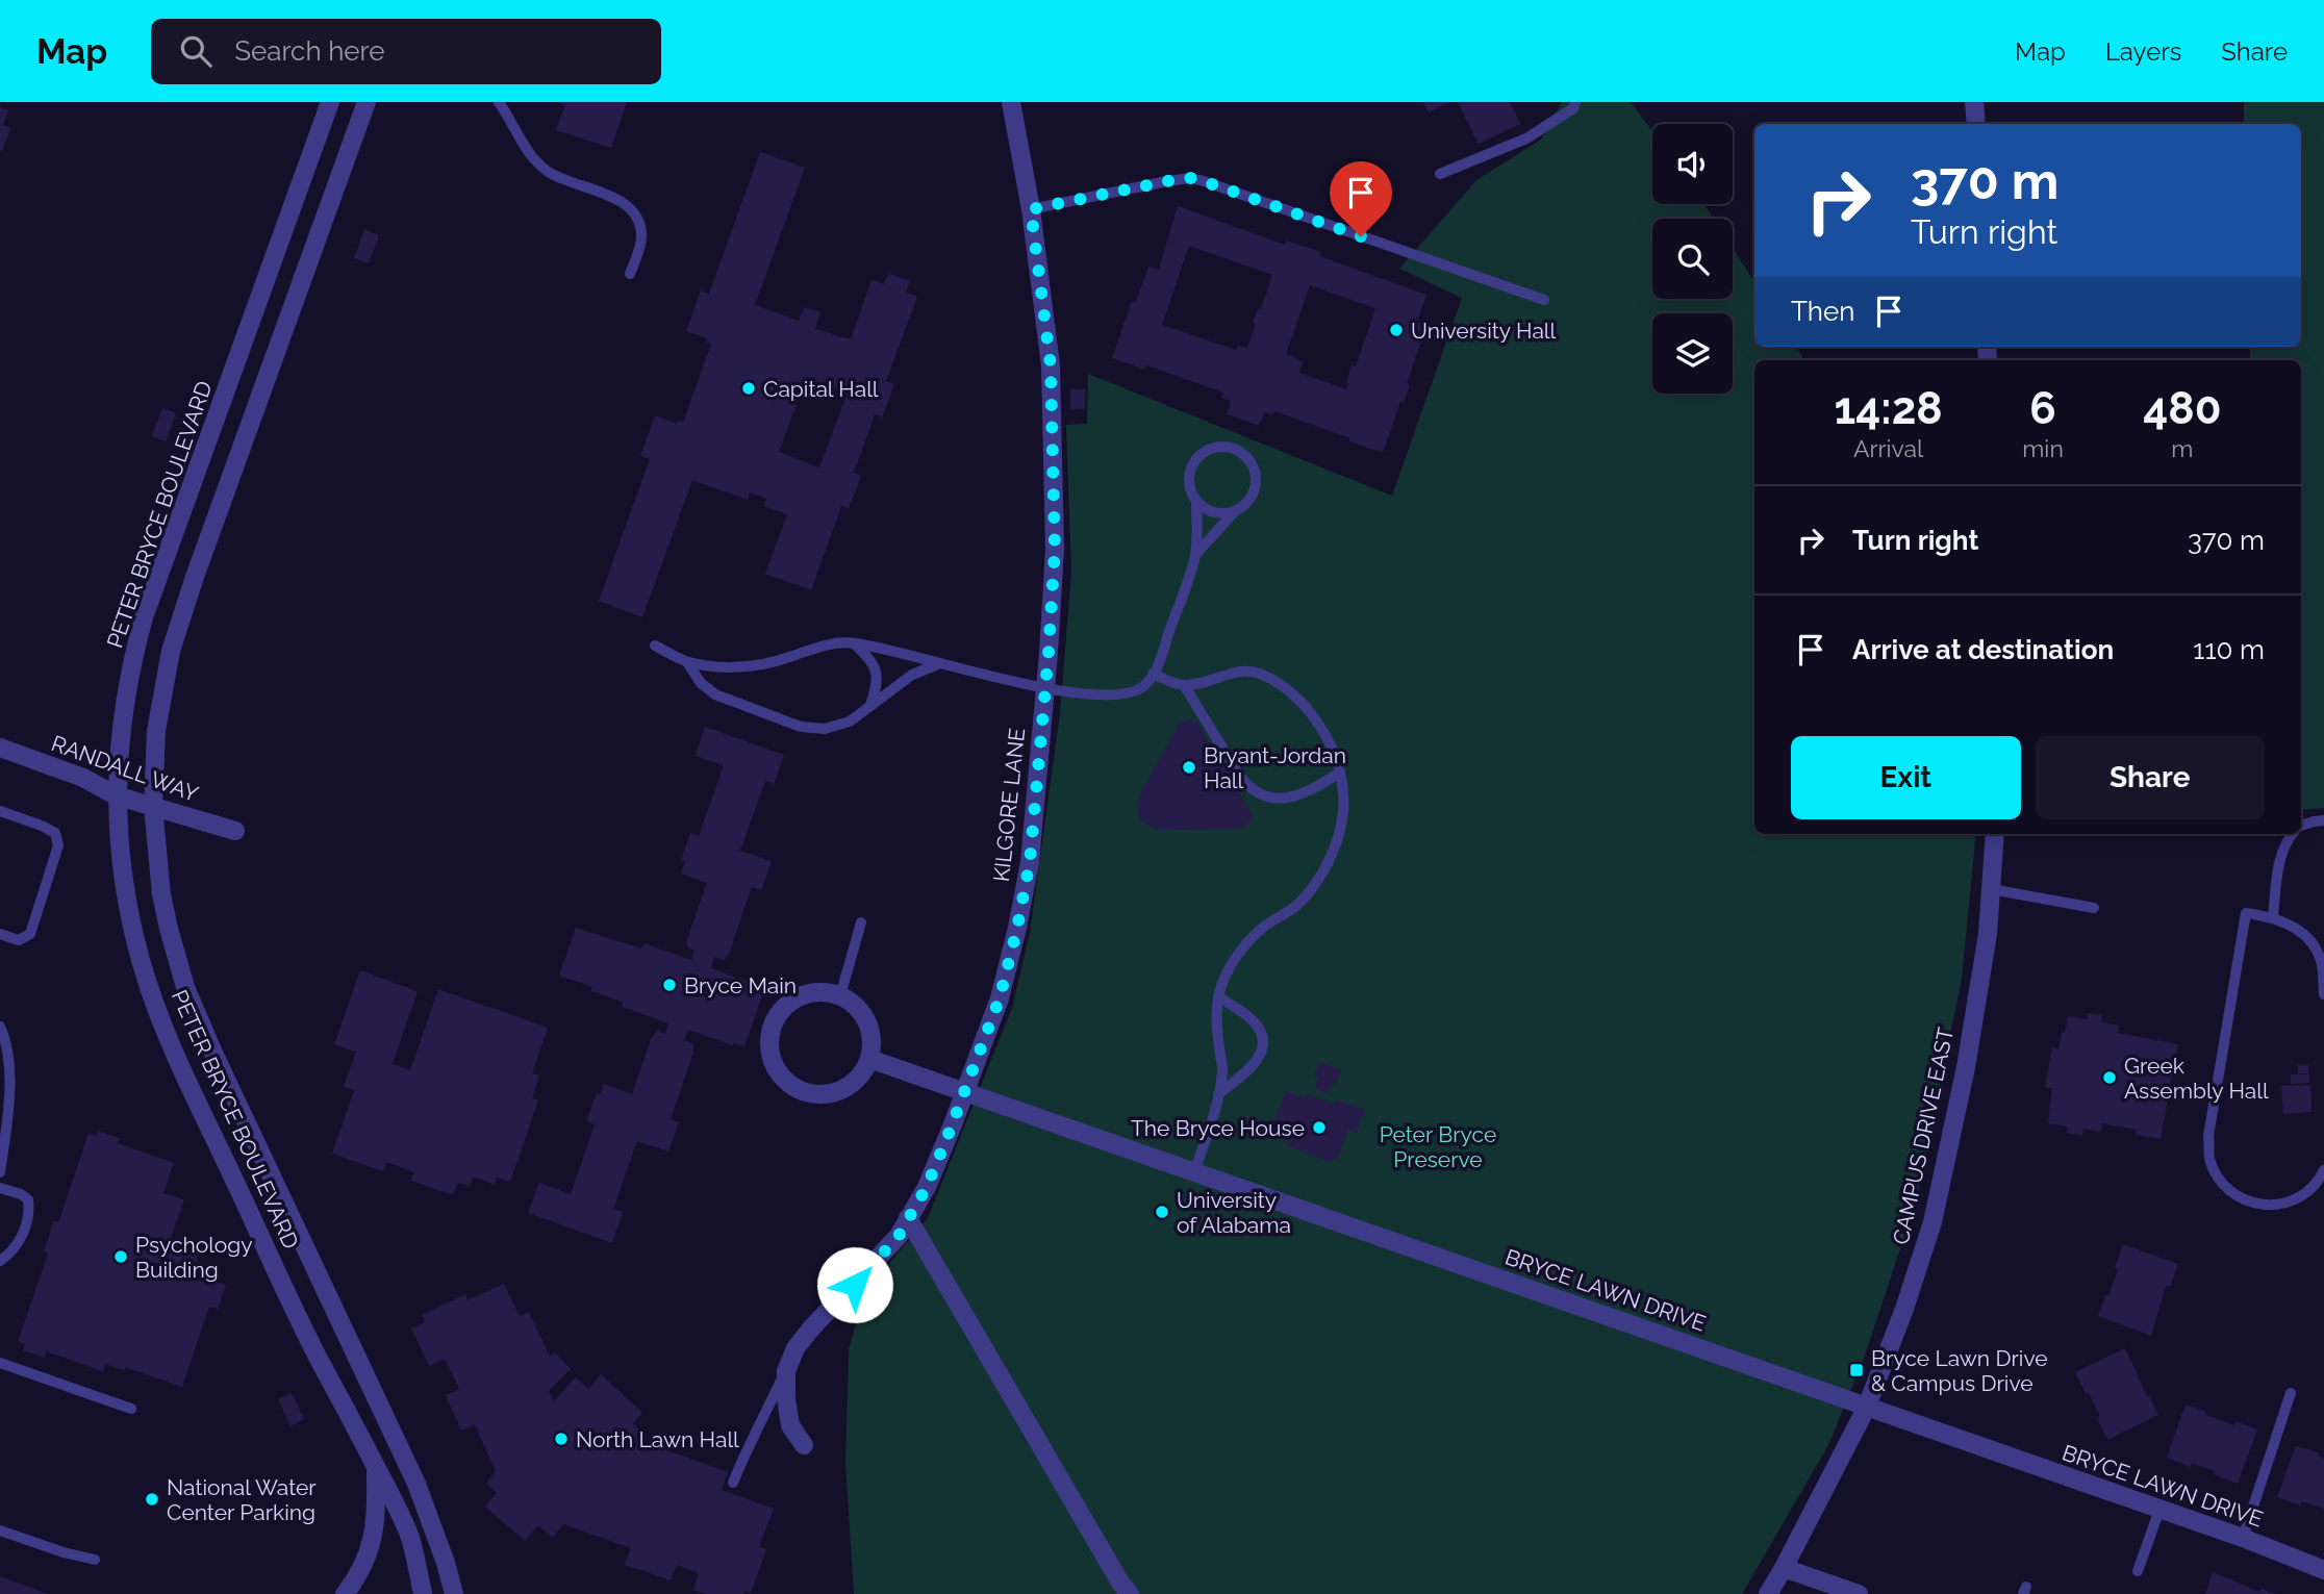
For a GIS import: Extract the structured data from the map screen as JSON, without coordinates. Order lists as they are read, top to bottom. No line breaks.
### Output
{"streets":{"street":["PETER BRYCE BOULEVARD","RANDALL WAY","KILGORE LANE","CAMPUS DRIVE EAST","BRYCE LAWN DRIVE"]},"crossings":[["PETER BRYCE BOULEVARD","RANDALL WAY"],["KILGORE LANE","BRYCE LAWN DRIVE"],["CAMPUS DRIVE EAST","BRYCE LAWN DRIVE"]],"parks":["Peter Bryce Preserve"],"places":{"other":["University Hall","Capital Hall","Bryant-Jordan Hall","Bryce Main","Greek Assembly Hall","The Bryce House","University of Alabama","Psychology Building","North Lawn Hall","National Water Center Parking"],"transit":["Bryce Lawn Drive & Campus Drive"]},"page":{"header":"Map","search":"Search here","nav":["Map","Layers","Share"],"turn":["370 m","Turn right"],"then":"Then","eta":["14:28","Arrival","6","min","480","m"],"list":[{"name":"Turn right","value":"370 m"},{"name":"Arrive at destination","value":"110 m"}],"buttons":["Exit","Share"]}}
